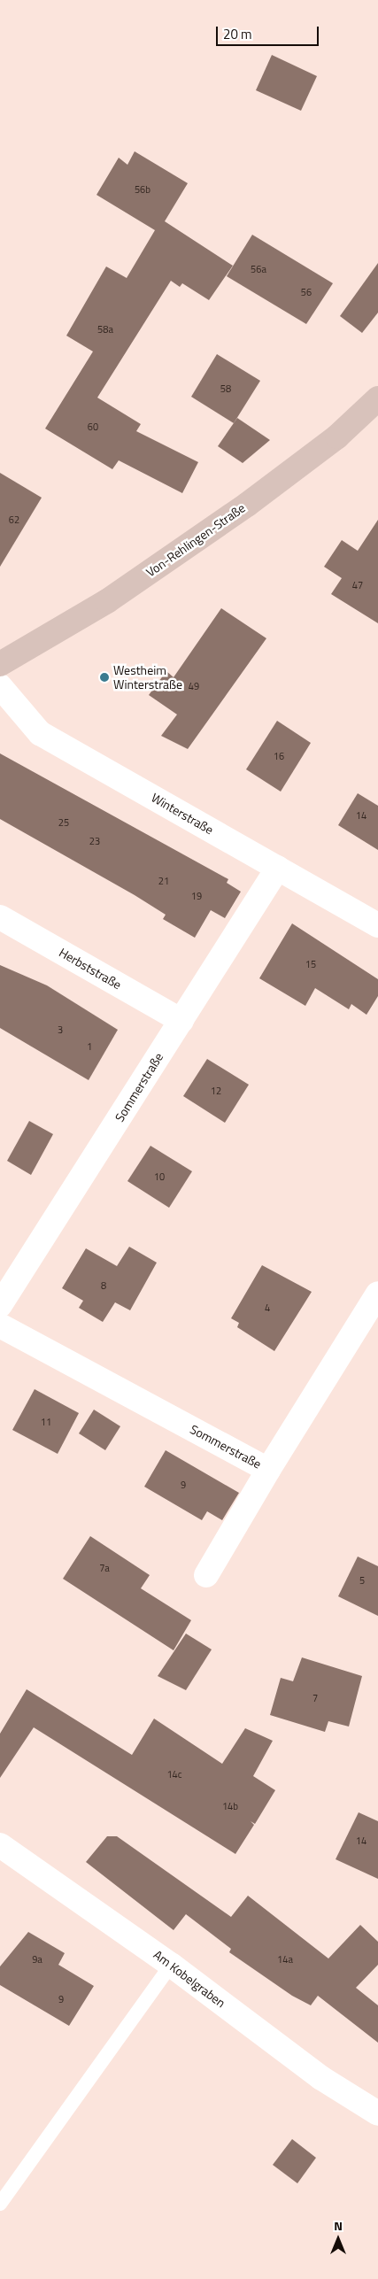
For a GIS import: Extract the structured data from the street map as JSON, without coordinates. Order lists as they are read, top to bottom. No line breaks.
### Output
{"streets":{"street":["Von-Rehlingen-Straße","Winterstraße","Herbststraße","Sommerstraße","Am Kobelgraben"]},"crossings":[["Winterstraße","Sommerstraße"],["Herbststraße","Sommerstraße"]],"places":["Westheim Winterstraße"],"house_numbers":["56b","56a","56","58a","58","60","62","47","49","16","14","25","23","21","19","15","3","1","12","10","8","4","11","9","7a","5","7","14c","14b","14","9a","14a","9"],"scale_bar":"20 m","north":"top"}
